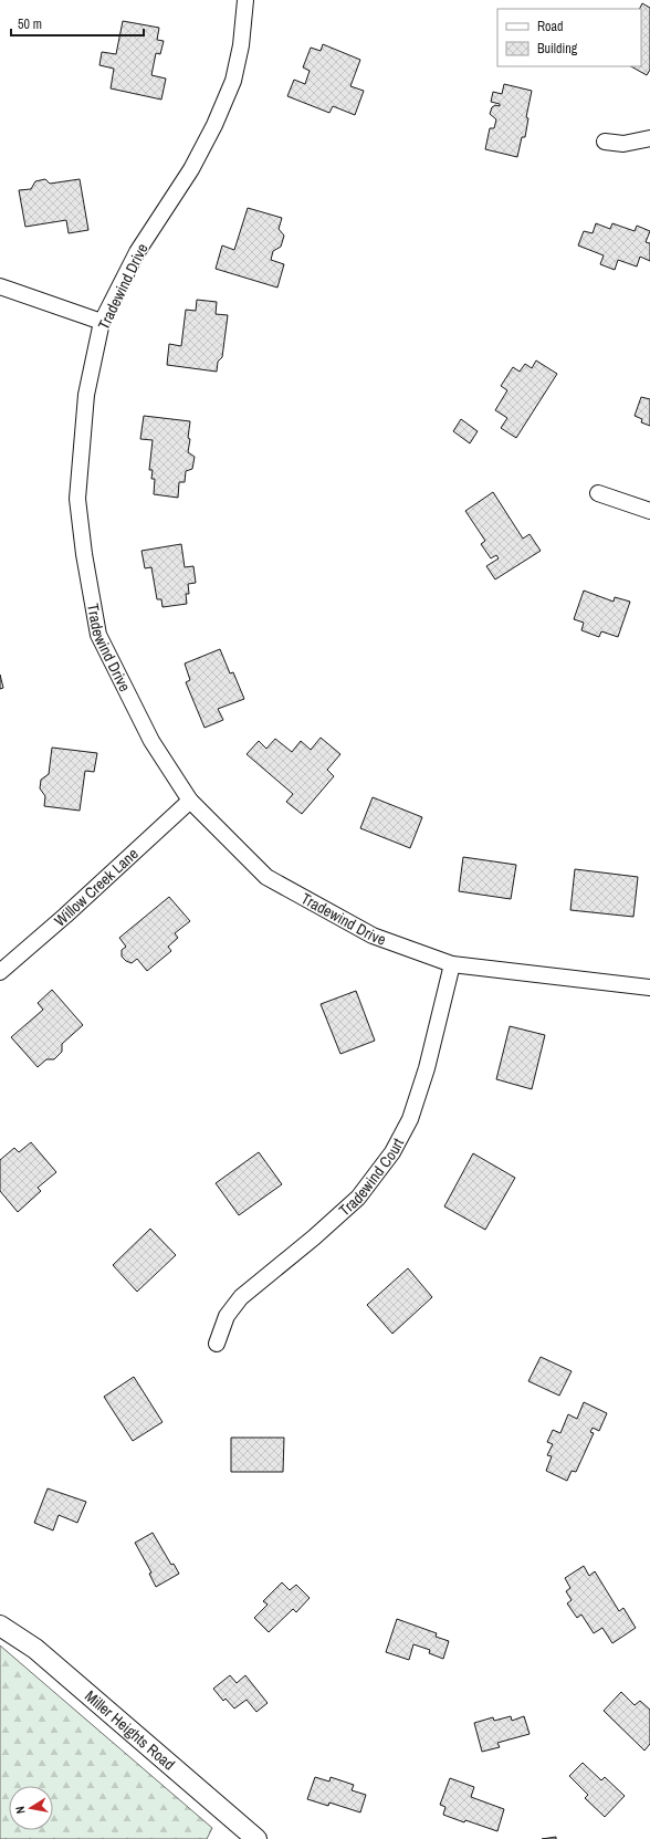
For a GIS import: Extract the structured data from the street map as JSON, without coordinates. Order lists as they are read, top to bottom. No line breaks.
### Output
{"streets":{"street":["Tradewind Drive","Willow Creek Lane","Tradewind Court","Miller Heights Road"]},"crossings":[["Tradewind Drive","Willow Creek Lane"],["Tradewind Drive","Tradewind Court"]],"legend":["Road","Building"],"scale_bar":"50 m","north":"left"}
